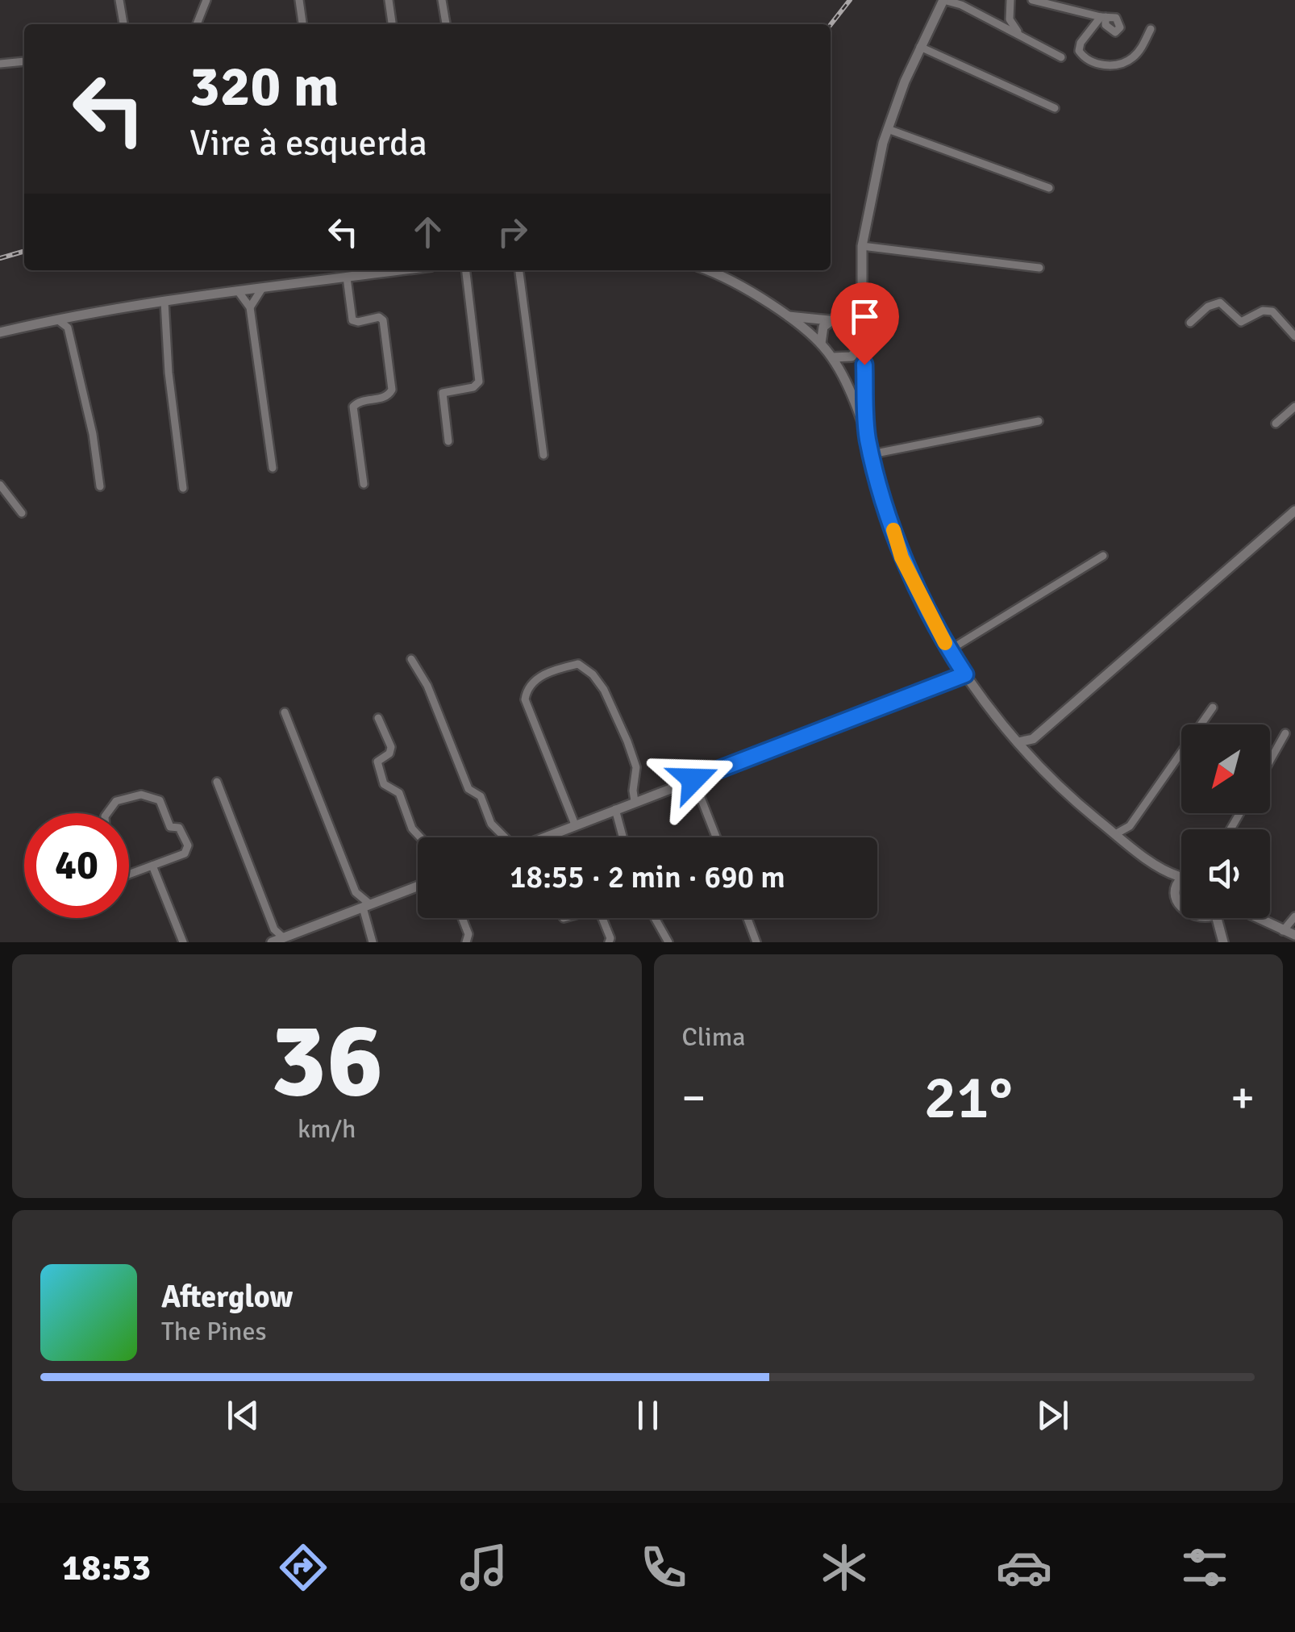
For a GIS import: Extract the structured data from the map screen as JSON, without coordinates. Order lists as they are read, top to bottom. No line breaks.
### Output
{"north":"bottom left","page":{"turn":["320 m","Vire à esquerda"],"limit":"40","trip":"18:55 · 2 min · 690 m","tile":[["36","km/h"],"Clima"],"heat":["−","21°","+"],"song":["Afterglow","The Pines"],"tabs":"18:53"}}
